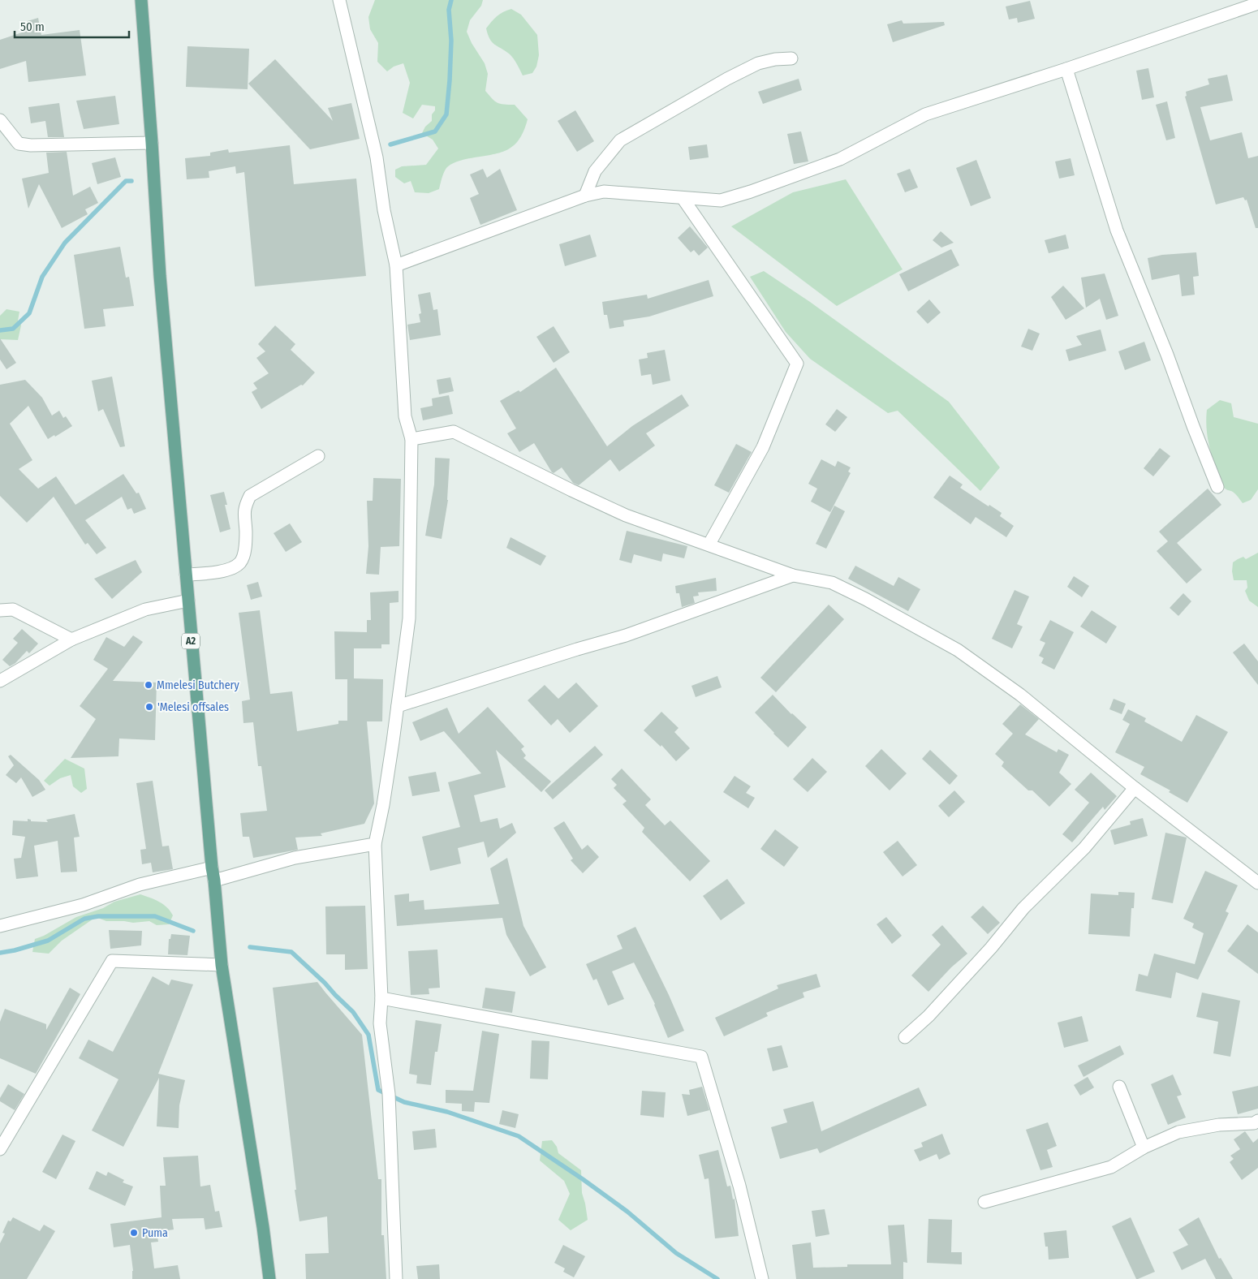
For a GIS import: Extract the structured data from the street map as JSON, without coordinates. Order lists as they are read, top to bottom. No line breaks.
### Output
{"streets":{"main road":["A2"]},"places":["Mmelesi Butchery","'Melesi offsales","Puma"],"scale_bar":"50 m"}
